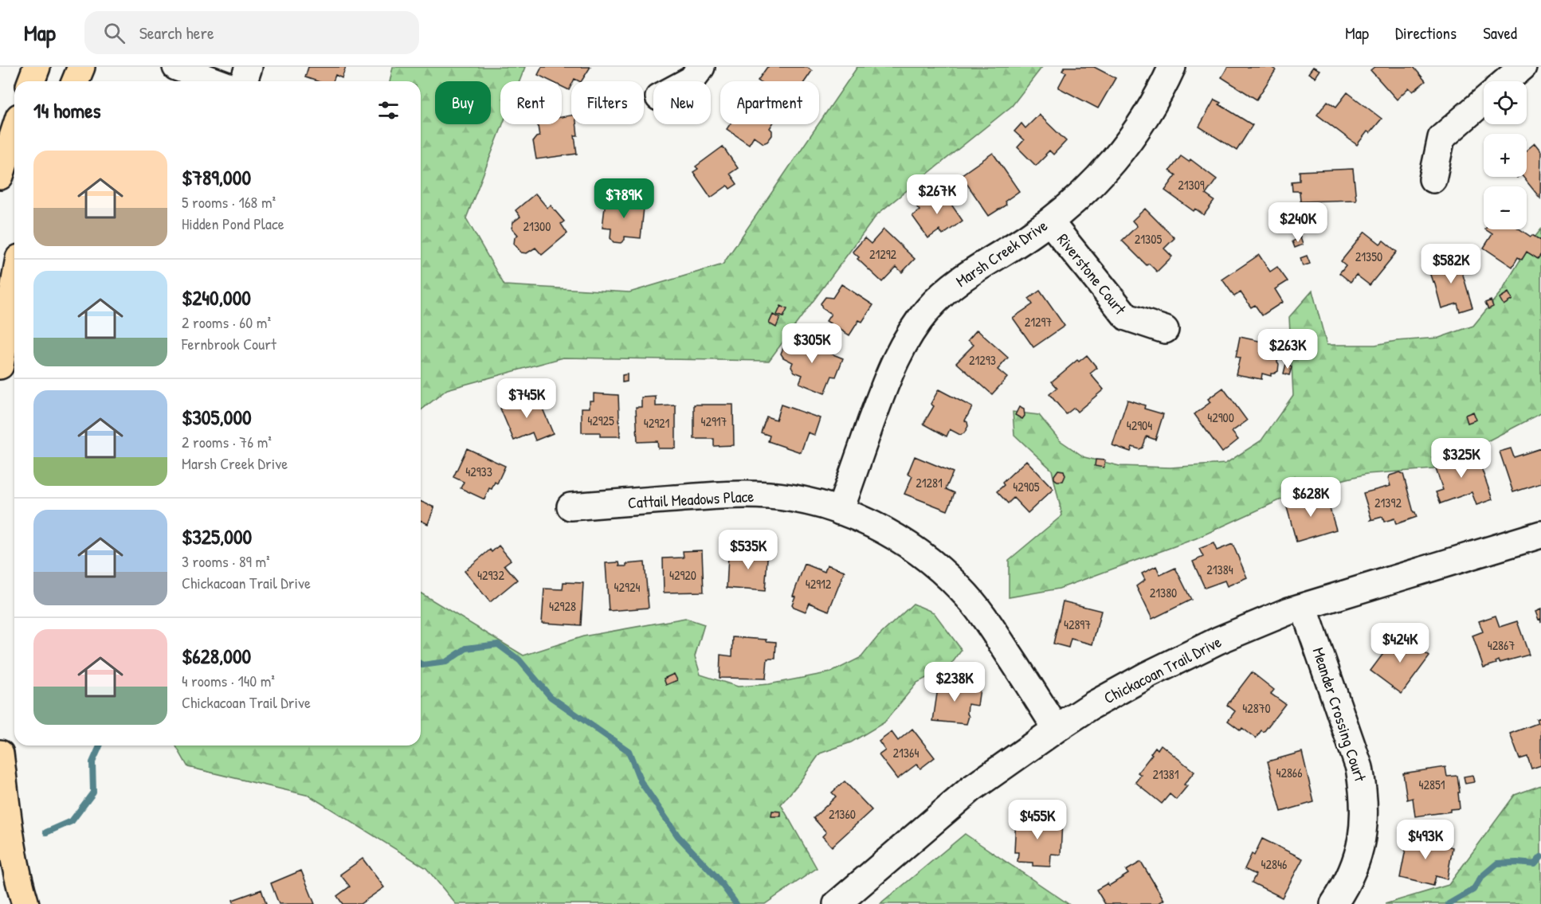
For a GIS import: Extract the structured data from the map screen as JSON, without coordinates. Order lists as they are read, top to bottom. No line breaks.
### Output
{"streets":{"street":["Marsh Creek Drive","Riverstone Court","Cattail Meadows Place","Chickacoan Trail Drive","Meander Crossing Court"]},"crossings":[["Marsh Creek Drive","Riverstone Court"],["Marsh Creek Drive","Cattail Meadows Place"],["Cattail Meadows Place","Chickacoan Trail Drive"],["Chickacoan Trail Drive","Meander Crossing Court"]],"house_numbers":["21309","21300","21305","21292","21350","21297","21293","42900","42925","42917","42921","42904","42933","21281","42905","21392","21384","42932","42920","42912","42924","21380","42928","42897","42867","42870","21364","42866","21381","42851","21360","42846"],"page":{"header":"Map","search":"Search here","nav":["Map","Directions","Saved"],"map_buttons":["+","−"],"chip":["Buy","Rent","Filters","New","Apartment"],"heading":"14 homes","list":[{"name":"$789,000","note":"5 rooms · 168 m² · Hidden Pond Place"},{"name":"$240,000","note":"2 rooms · 60 m² · Fernbrook Court"},{"name":"$305,000","note":"2 rooms · 76 m² · Marsh Creek Drive"},{"name":"$325,000","note":"3 rooms · 89 m² · Chickacoan Trail Drive"},{"name":"$628,000","note":"4 rooms · 140 m² · Chickacoan Trail Drive"}],"price":["$267K","$789K","$240K","$582K","$305K","$263K","$745K","$325K","$628K","$535K","$424K","$238K","$455K","$493K"]}}
